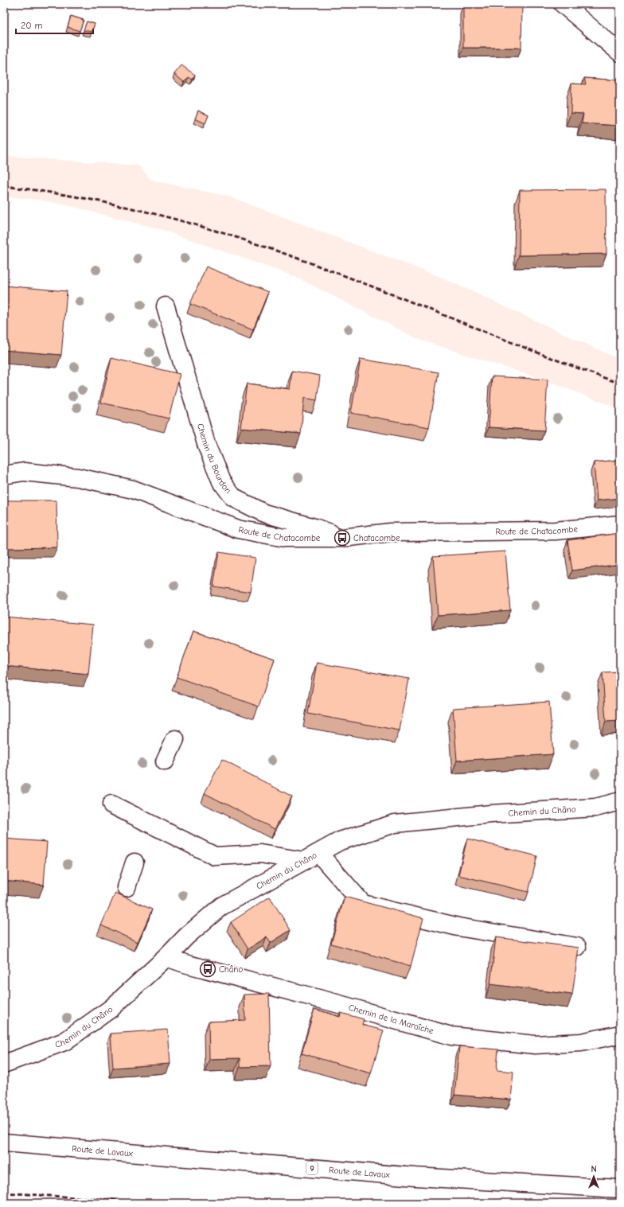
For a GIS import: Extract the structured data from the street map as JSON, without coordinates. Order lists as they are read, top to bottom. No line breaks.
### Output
{"streets":{"street":["Chemin du Bourdon","Route de Chatacombe","Chemin du Châno","Chemin de la Maraîche","Route de Lavaux","9"]},"crossings":[["Chemin du Bourdon","Route de Chatacombe"],["Chemin du Châno","Chemin de la Maraîche"]],"places":{"bus stop":["Chatacombe","Châno"]},"scale_bar":"20 m","north":"top"}
